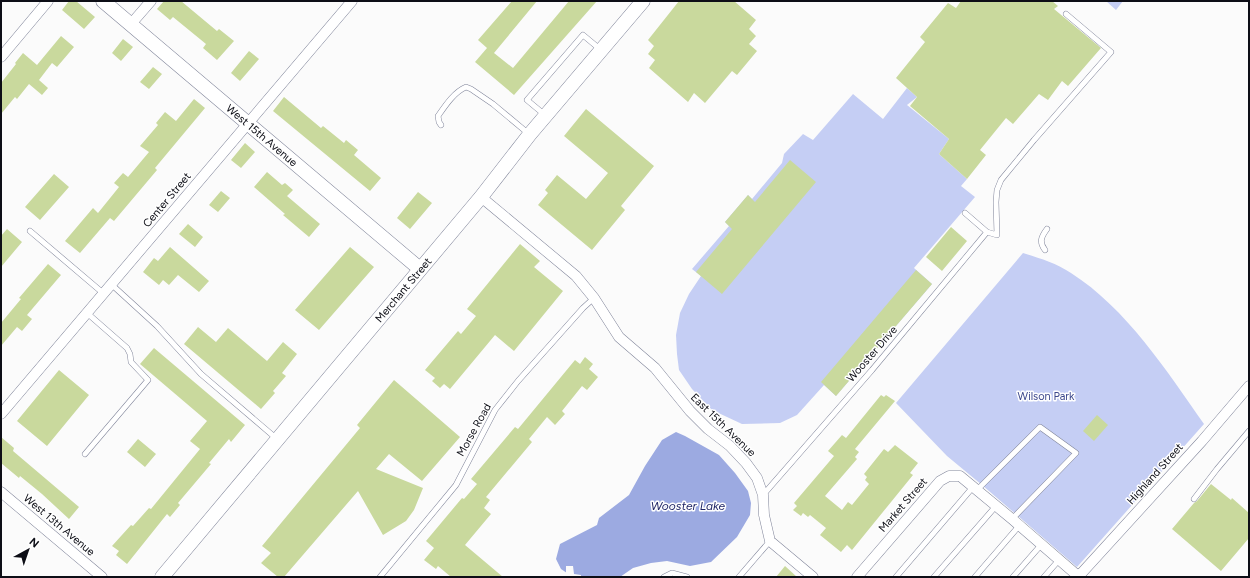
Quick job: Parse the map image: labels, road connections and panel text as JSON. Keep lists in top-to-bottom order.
{
  "streets": {
    "main road": ["West 15th Avenue", "Merchant Street"],
    "street": [
      "Center Street",
      "East 15th Avenue",
      "Highland Street",
      "Market Street",
      "West 13th Avenue"
    ],
    "lane": ["Wooster Drive", "Morse Road"]
  },
  "crossings": [
    ["West 15th Avenue", "Center Street"],
    ["West 15th Avenue", "Merchant Street"],
    ["Merchant Street", "East 15th Avenue"],
    ["Wooster Drive", "East 15th Avenue"],
    ["East 15th Avenue", "Morse Road"]
  ],
  "water": ["Wooster Lake"],
  "parks": ["Wilson Park"],
  "north": "top right"
}
